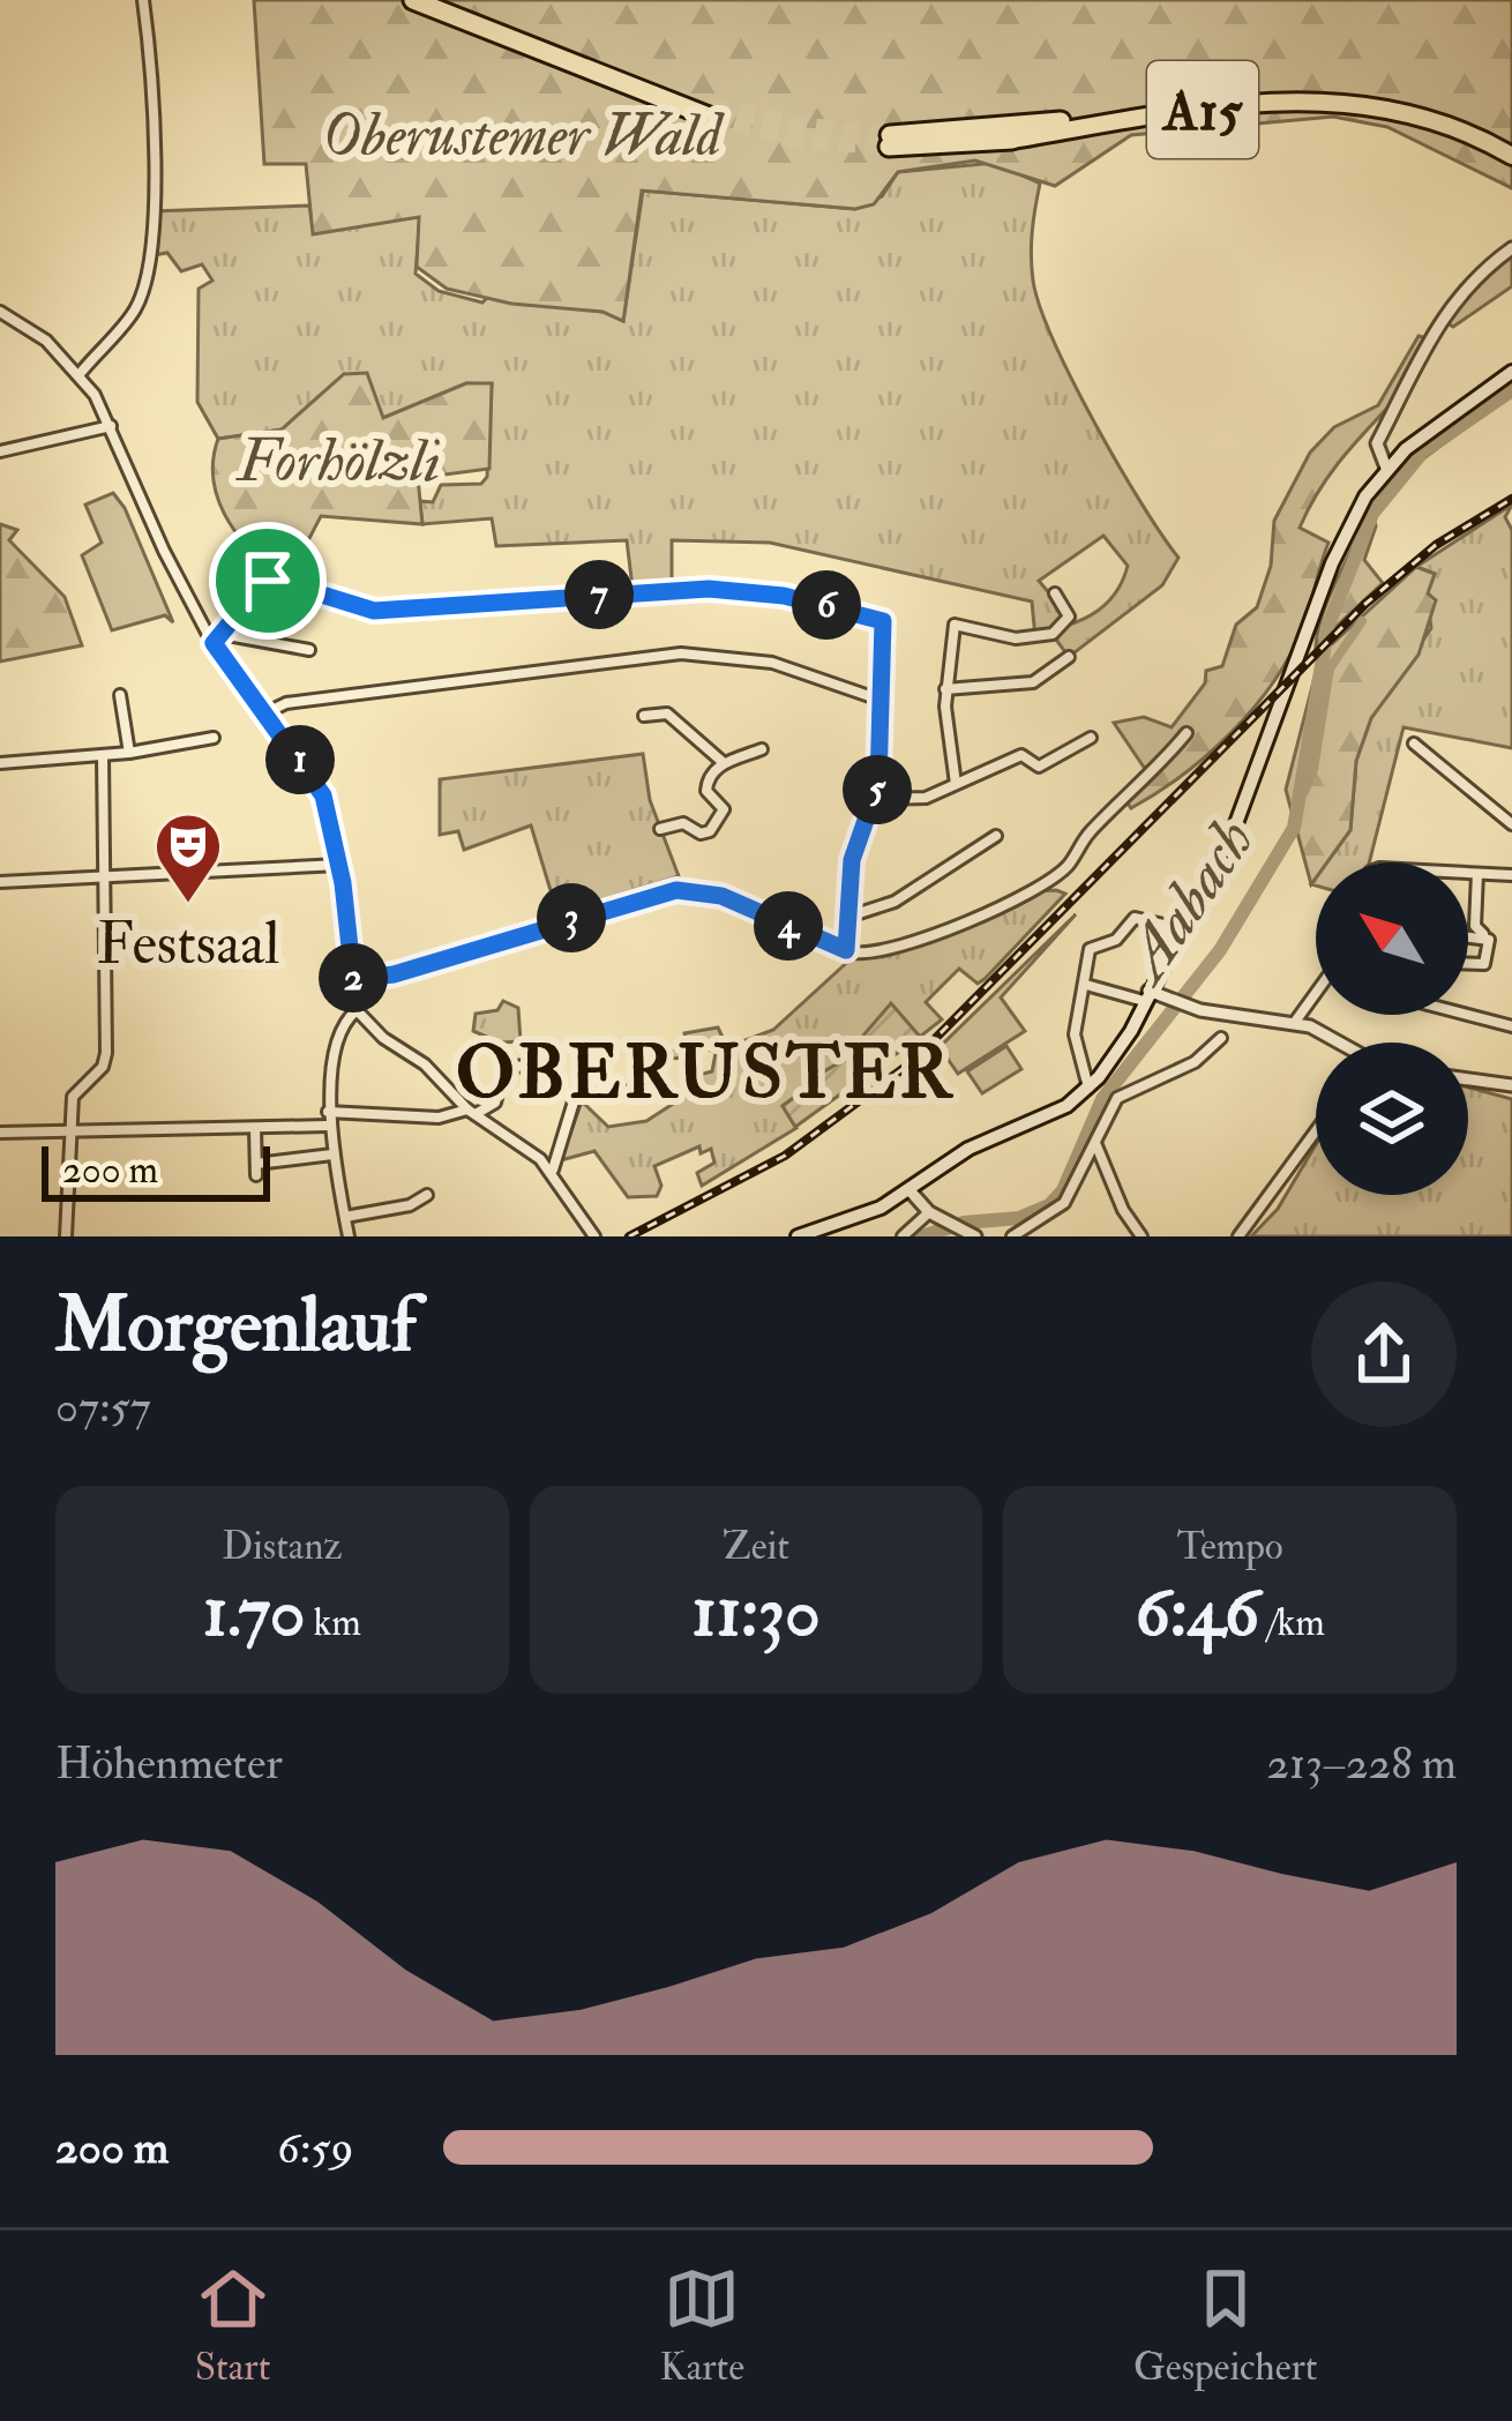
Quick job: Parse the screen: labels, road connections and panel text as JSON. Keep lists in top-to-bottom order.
{
  "streets": {
    "highway": ["A15"]
  },
  "districts": ["OBERUSTER"],
  "water": ["Aabach"],
  "parks": ["Oberustemer Wald", "Forhölzli"],
  "places": {
    "theatre": ["Festsaal"]
  },
  "scale_bar": "200 m",
  "north": "top left",
  "page": {
    "pins": [
      "7",
      "6",
      "1",
      "5",
      "3",
      "4",
      "2"
    ],
    "scale": "200 m",
    "heading": ["Morgenlauf", "07:57"],
    "stats": [
      ["Distanz", "1.70 km"],
      ["Zeit", "11:30"],
      ["Tempo", "6:46 /km"]
    ],
    "chart": ["Höhenmeter", "213–228 m"],
    "list": [
      {
        "name": "200 m",
        "note": "6:59"
      }
    ],
    "tabs": ["Start", "Karte", "Gespeichert"]
  }
}
